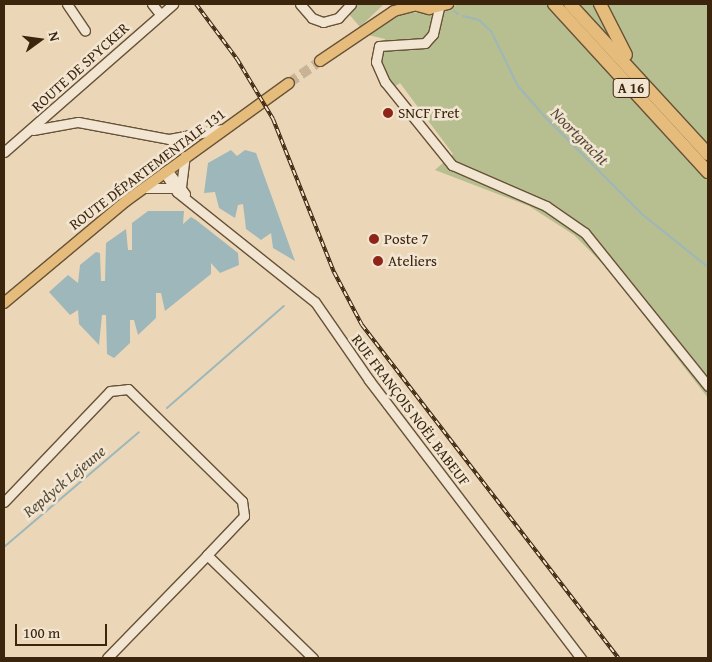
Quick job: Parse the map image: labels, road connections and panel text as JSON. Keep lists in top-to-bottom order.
{
  "streets": {
    "highway": ["A 16"],
    "main road": ["ROUTE DÉPARTEMENTALE 131"],
    "street": ["ROUTE DE SPYCKER", "RUE FRANÇOIS NOËL BABEUF"]
  },
  "crossings": [
    ["ROUTE DE SPYCKER", "ROUTE DÉPARTEMENTALE 131"],
    ["ROUTE DÉPARTEMENTALE 131", "RUE FRANÇOIS NOËL BABEUF"]
  ],
  "water": ["Noortgracht", "Repdyck Lejeune"],
  "places": ["SNCF Fret", "Poste 7", "Ateliers"],
  "scale_bar": "100 m",
  "north": "right"
}
